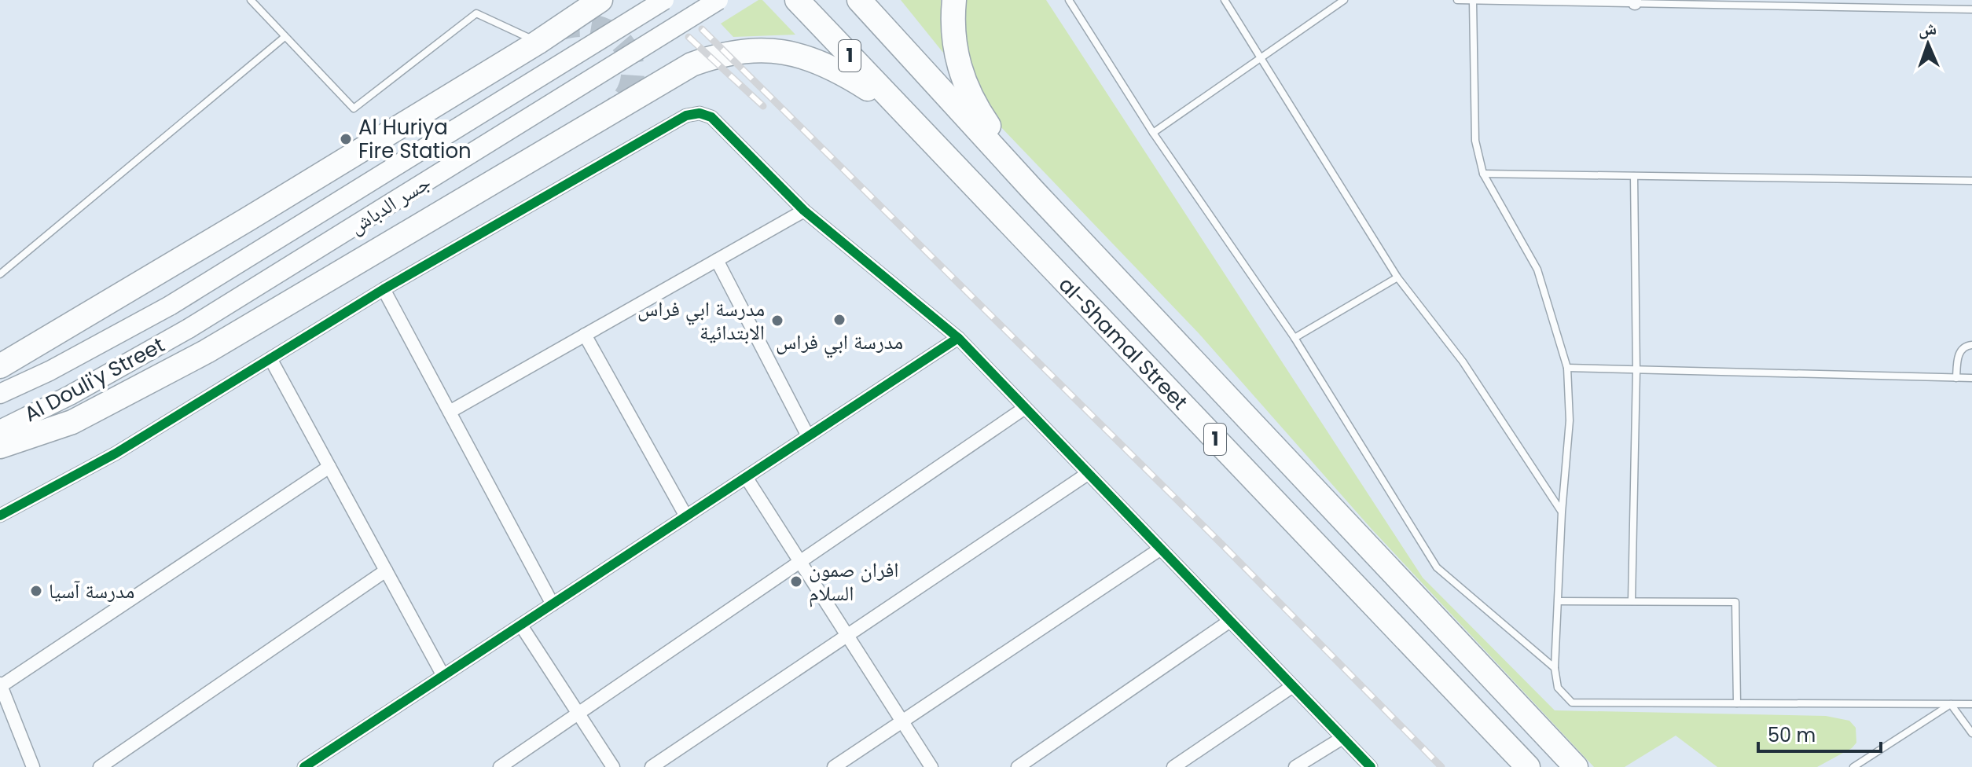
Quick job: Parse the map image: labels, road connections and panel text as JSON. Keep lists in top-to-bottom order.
{
  "streets": {
    "highway": ["1", "al-Shamal Street"],
    "main road": ["جسر الدباش", "Al Douli'y Street"]
  },
  "crossings": [
    ["جسر الدباش", "Al Douli'y Street"]
  ],
  "places": [
    "Al Huriya Fire Station",
    "مدرسة ابي فراس",
    "مدرسة ابي فراس الابتدائية",
    "افران صمون السلام",
    "مدرسة آسيا"
  ],
  "scale_bar": "50 m",
  "north": "top"
}
